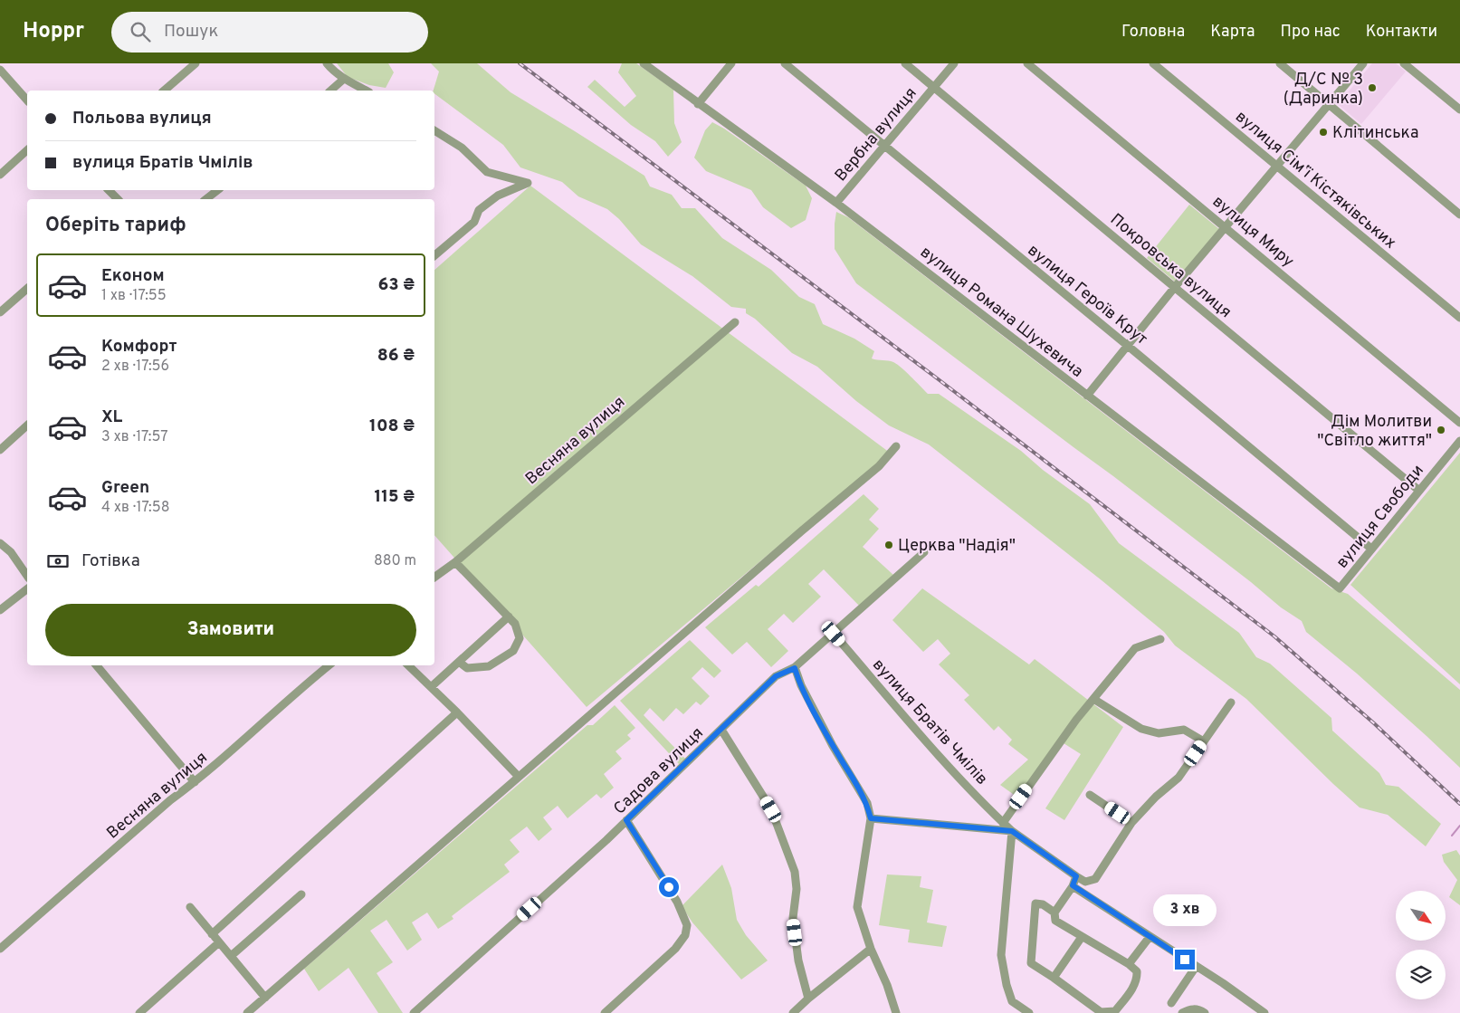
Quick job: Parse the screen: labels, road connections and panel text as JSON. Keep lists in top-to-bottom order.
{
  "streets": {
    "street": [
      "Вербна вулиця",
      "вулиця Сімʼї Кістяківських",
      "вулиця Миру",
      "Покровська вулиця",
      "вулиця Героїв Крут",
      "вулиця Романа Шухевича",
      "Весняна вулиця",
      "вулиця Свободи",
      "вулиця Братів Чмілів",
      "Садова вулиця"
    ]
  },
  "crossings": [
    ["Вербна вулиця", "Покровська вулиця"],
    ["Вербна вулиця", "вулиця Героїв Крут"],
    ["Вербна вулиця", "вулиця Романа Шухевича"],
    ["Покровська вулиця", "вулиця Свободи"],
    ["вулиця Героїв Крут", "вулиця Свободи"],
    ["вулиця Романа Шухевича", "вулиця Свободи"],
    ["вулиця Братів Чмілів", "Садова вулиця"]
  ],
  "places": [
    "Д/С № 3 (Даринка)",
    "Клітинська",
    "Дім Молитви \"Світло життя\"",
    "Церква \"Надія\""
  ],
  "north": "bottom right",
  "page": {
    "header": "Hoppr",
    "search": "Пошук",
    "nav": [
      "Головна",
      "Карта",
      "Про нас",
      "Контакти"
    ],
    "banner": ["Польова вулиця", "вулиця Братів Чмілів"],
    "heading": "Оберіть тариф",
    "list": [
      {
        "name": "Економ",
        "note": "1 хв · 17:55",
        "value": "63 ₴"
      },
      {
        "name": "Комфорт",
        "note": "2 хв · 17:56",
        "value": "86 ₴"
      },
      {
        "name": "XL",
        "note": "3 хв · 17:57",
        "value": "108 ₴"
      },
      {
        "name": "Green",
        "note": "4 хв · 17:58",
        "value": "115 ₴"
      }
    ],
    "pay": ["Готівка", "880 m"],
    "buttons": "Замовити",
    "bubble": "3 хв"
  }
}
